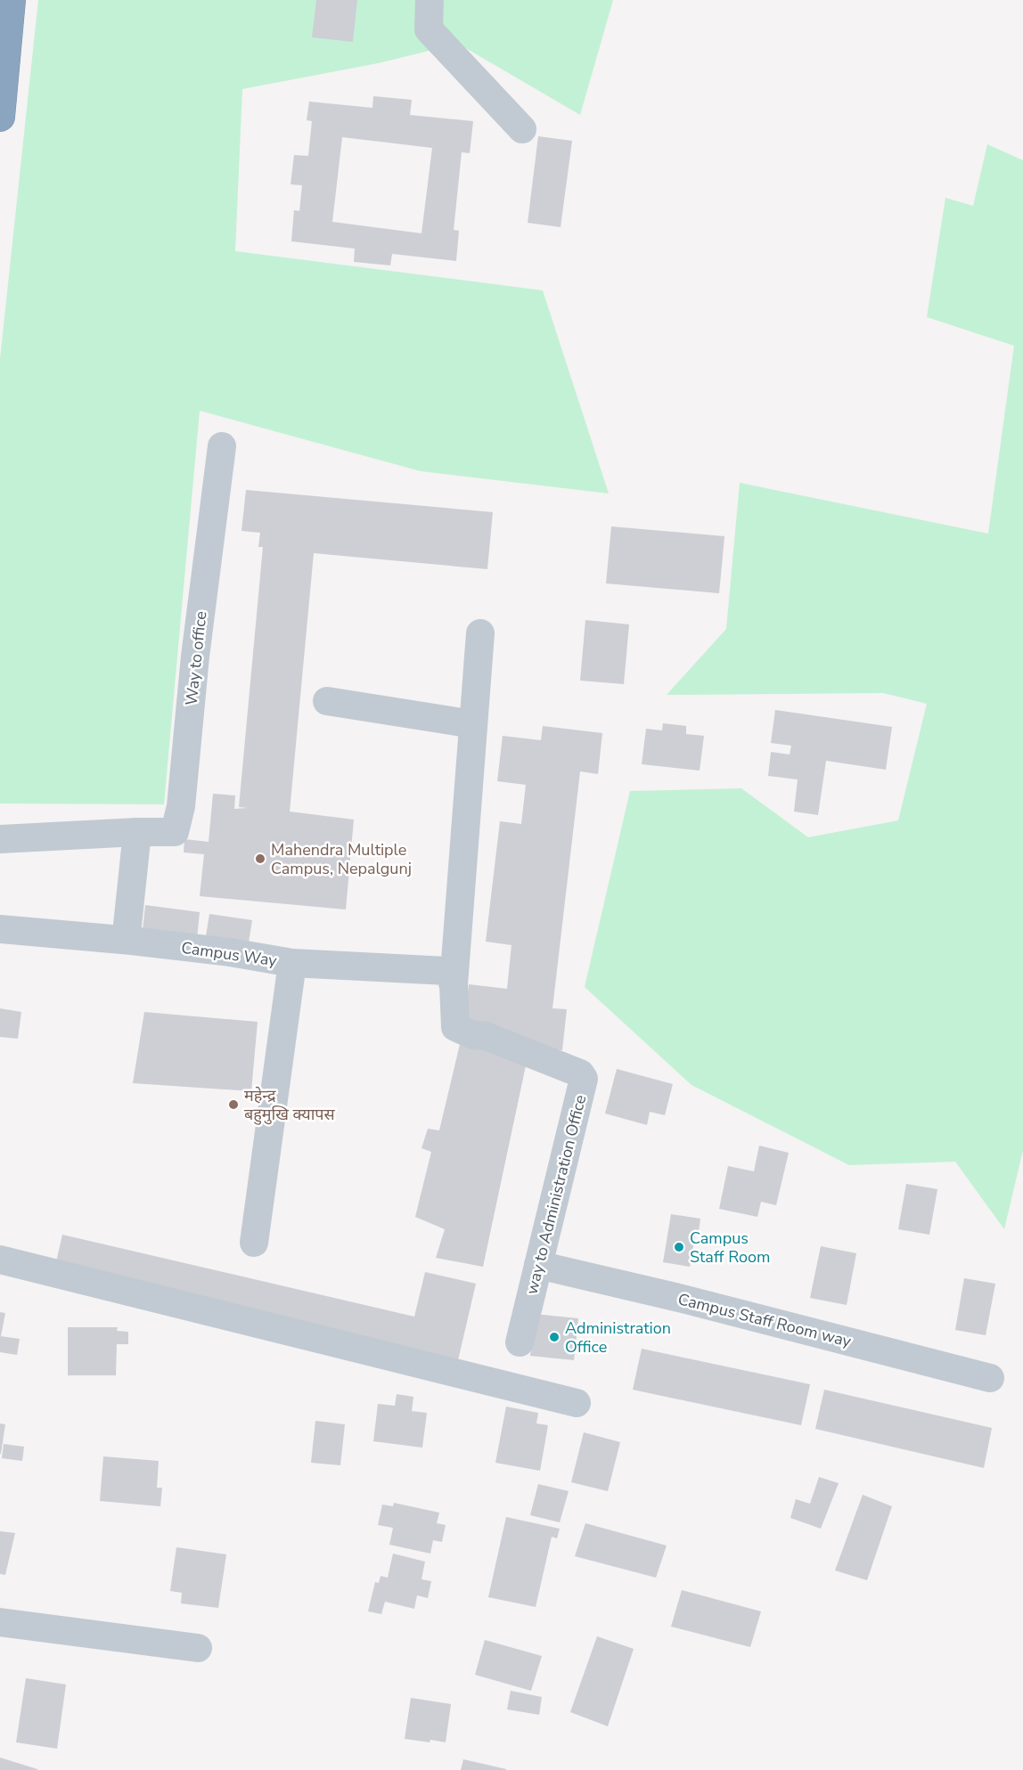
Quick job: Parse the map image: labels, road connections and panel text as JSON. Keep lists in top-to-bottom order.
{
  "streets": {
    "street": [
      "Way to office",
      "Campus Way",
      "way to Administration Office",
      "Campus Staff Room way"
    ]
  },
  "crossings": [
    ["way to Administration Office", "Campus Staff Room way"]
  ],
  "places": [
    "Mahendra Multiple Campus, Nepalgunj",
    "महेन्द्र बहुमुखि क्यापस",
    "Campus Staff Room",
    "Administration Office"
  ]
}
